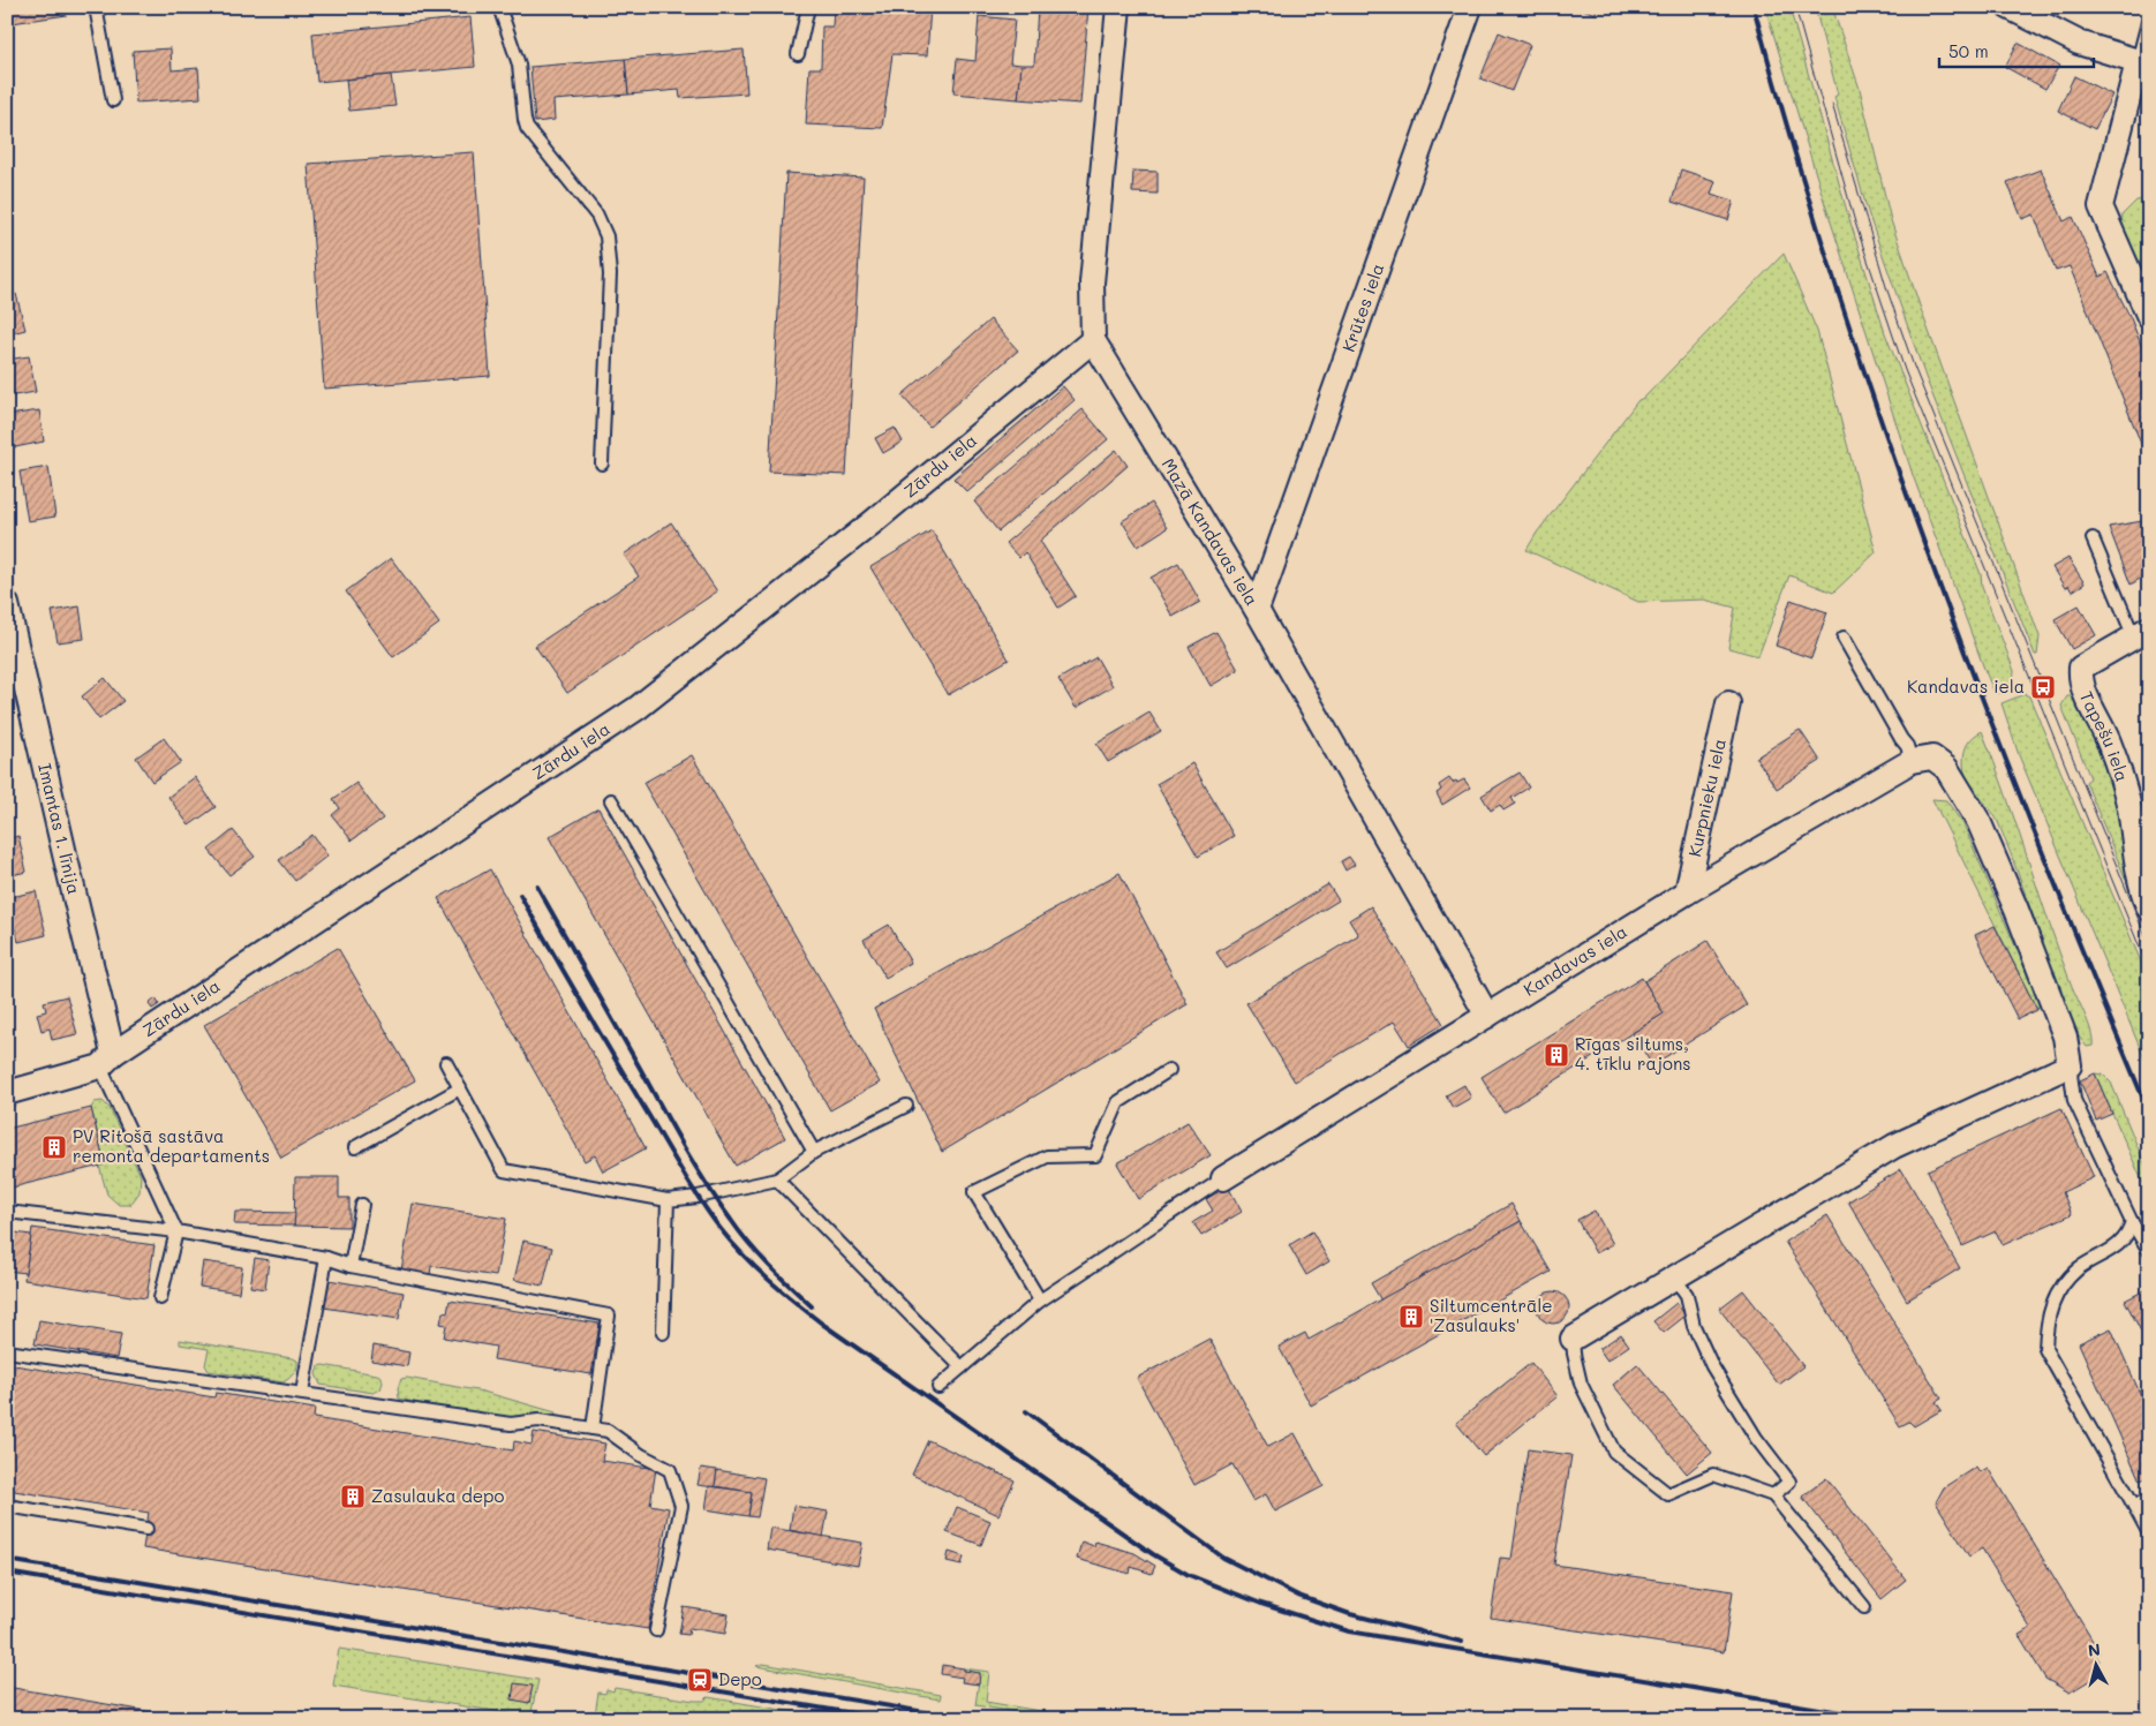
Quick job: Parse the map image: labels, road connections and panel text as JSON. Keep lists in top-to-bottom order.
{
  "streets": {
    "street": [
      "Krūtes iela",
      "Zārdu iela",
      "Mazā Kandavas iela",
      "Tapešu iela",
      "Kurpnieku iela",
      "Imantas 1. līnija",
      "Kandavas iela"
    ]
  },
  "crossings": [
    ["Krūtes iela", "Mazā Kandavas iela"],
    ["Zārdu iela", "Mazā Kandavas iela"],
    ["Zārdu iela", "Imantas 1. līnija"],
    ["Mazā Kandavas iela", "Kandavas iela"],
    ["Kurpnieku iela", "Kandavas iela"]
  ],
  "places": {
    "bus stop": ["Kandavas iela"],
    "building": [
      "Rīgas siltums, 4. tīklu rajons",
      "PV Ritošā sastāva remonta departaments",
      "Siltumcentrāle 'Zasulauks'",
      "Zasulauka depo"
    ],
    "station": ["Depo"]
  },
  "scale_bar": "50 m",
  "north": "top"
}
